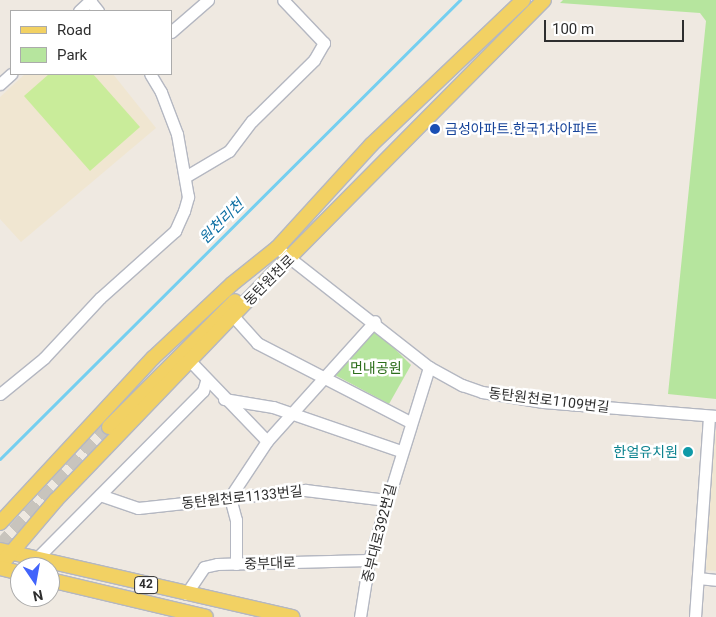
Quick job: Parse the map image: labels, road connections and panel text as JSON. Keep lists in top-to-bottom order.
{
  "streets": {
    "main road": ["동탄원천로", "42"],
    "street": [
      "동탄원천로1109번길",
      "동탄원천로1133번길",
      "중부대로392번길",
      "중부대로"
    ]
  },
  "crossings": [
    ["동탄원천로", "동탄원천로1109번길"],
    ["동탄원천로", "42"],
    ["동탄원천로1109번길", "중부대로392번길"],
    ["동탄원천로1133번길", "중부대로392번길"],
    ["중부대로392번길", "중부대로"],
    ["중부대로", "42"]
  ],
  "water": ["원천리천"],
  "parks": ["먼내공원"],
  "places": ["금성아파트.한국1차아파트", "한얼유치원"],
  "legend": ["Road", "Park"],
  "scale_bar": "100 m",
  "north": "bottom"
}
